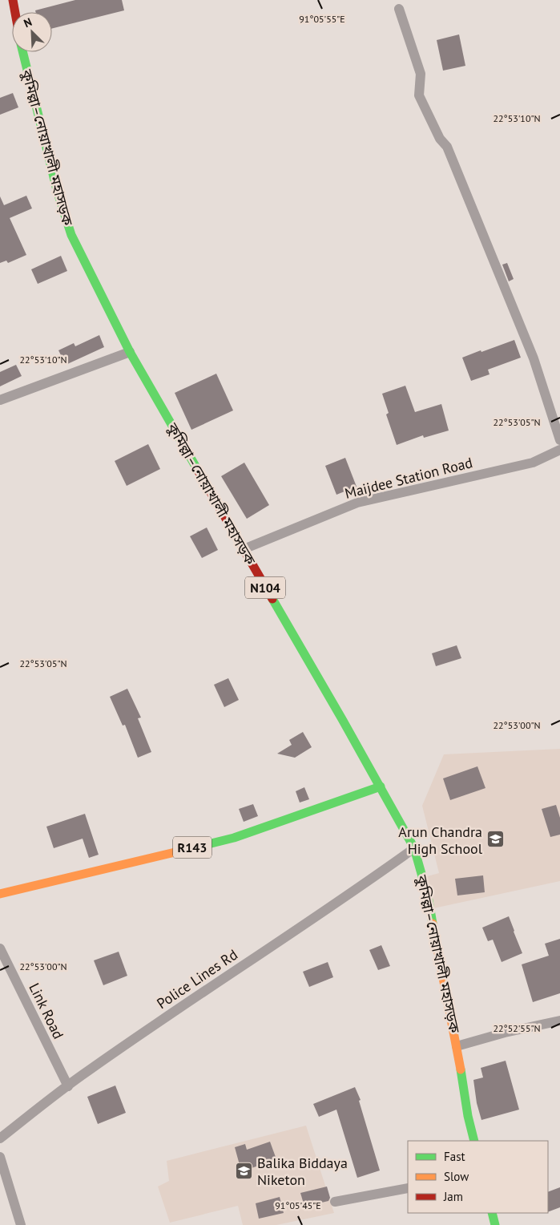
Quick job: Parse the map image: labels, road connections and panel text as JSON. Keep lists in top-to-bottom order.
{
  "streets": {
    "main road": ["কুমিল্লা–নোয়াখালী মহাসড়ক", "N104", "R143"],
    "street": ["Maijdee Station Road", "Police Lines Rd", "Link Road"]
  },
  "crossings": [
    ["কুমিল্লা–নোয়াখালী মহাসড়ক", "Maijdee Station Road"],
    ["কুমিল্লা–নোয়াখালী মহাসড়ক", "R143"],
    ["কুমিল্লা–নোয়াখালী মহাসড়ক", "Police Lines Rd"],
    ["Police Lines Rd", "Link Road"]
  ],
  "places": {
    "school or university": ["Arun Chandra High School", "Balika Biddaya Niketon"]
  },
  "legend": ["Fast", "Slow", "Jam"],
  "north": "top left",
  "coordinates": [
    "91°05'55\"E",
    "22°53'10\"N",
    "22°53'05\"N",
    "22°53'00\"N",
    "22°52'55\"N",
    "91°05'45\"E"
  ]
}
